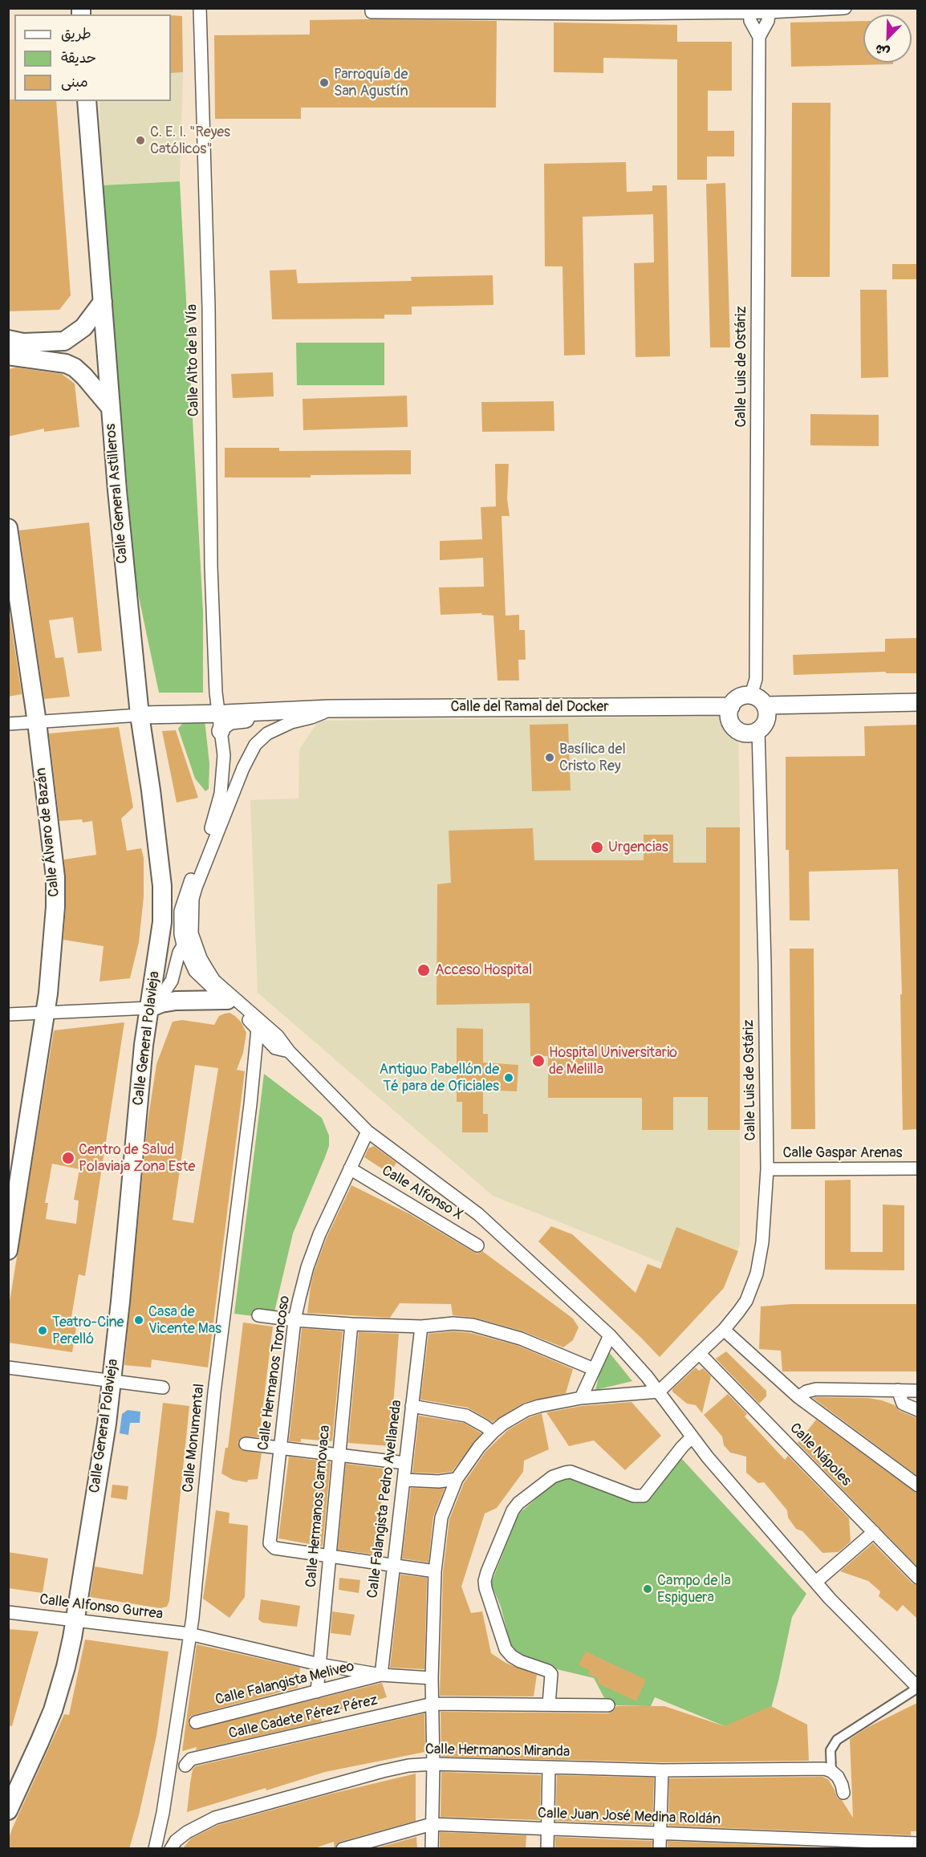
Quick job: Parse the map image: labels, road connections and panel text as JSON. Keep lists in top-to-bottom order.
{
  "streets": {
    "main road": [
      "Calle General Astilleros",
      "Calle del Ramal del Docker",
      "Calle Álvaro de Bazán",
      "Calle General Polavieja"
    ],
    "street": [
      "Calle Alto de la Vía",
      "Calle Luis de Ostáriz",
      "Calle Gaspar Arenas",
      "Calle Alfonso X",
      "Calle Hermanos Troncoso",
      "Calle Monumental",
      "Calle Nápoles",
      "Calle Falangista Pedro Avellaneda",
      "Calle Hermanos Carnovaca",
      "Calle Alfonso Gurrea",
      "Calle Falangista Meliveo",
      "Calle Cadete Pérez Pérez",
      "Calle Hermanos Miranda",
      "Calle Juan José Medina Roldán"
    ]
  },
  "crossings": [
    ["Calle Alto de la Vía", "Calle del Ramal del Docker"],
    ["Calle Luis de Ostáriz", "Calle del Ramal del Docker"],
    ["Calle Luis de Ostáriz", "Calle Gaspar Arenas"],
    ["Calle Luis de Ostáriz", "Calle Nápoles"],
    ["Calle General Astilleros", "Calle del Ramal del Docker"],
    ["Calle General Astilleros", "Calle General Polavieja"],
    ["Calle General Polavieja", "Calle Alfonso Gurrea"],
    ["Calle Alfonso X", "Calle Hermanos Troncoso"],
    ["Calle Hermanos Troncoso", "Calle Hermanos Carnovaca"],
    ["Calle Monumental", "Calle Alfonso Gurrea"],
    ["Calle Falangista Pedro Avellaneda", "Calle Alfonso Gurrea"],
    ["Calle Falangista Pedro Avellaneda", "Calle Falangista Meliveo"],
    ["Calle Hermanos Carnovaca", "Calle Alfonso Gurrea"],
    ["Calle Hermanos Carnovaca", "Calle Falangista Meliveo"],
    ["Calle Alfonso Gurrea", "Calle Falangista Meliveo"]
  ],
  "places": [
    "Parroquía de San Agustín",
    "C. E. I. \"Reyes Católicos\"",
    "Basílica del Cristo Rey",
    "Urgencias",
    "Acceso Hospital",
    "Hospital Universitario de Melilla",
    "Antiguo Pabellón de Té para de Oficiales",
    "Centro de Salud Polaviaja Zona Este",
    "Casa de Vicente Mas",
    "Teatro-Cine Perelló",
    "Campo de la Espiguera"
  ],
  "legend": ["طريق", "حديقة", "مبنى"],
  "north": "bottom left"
}
